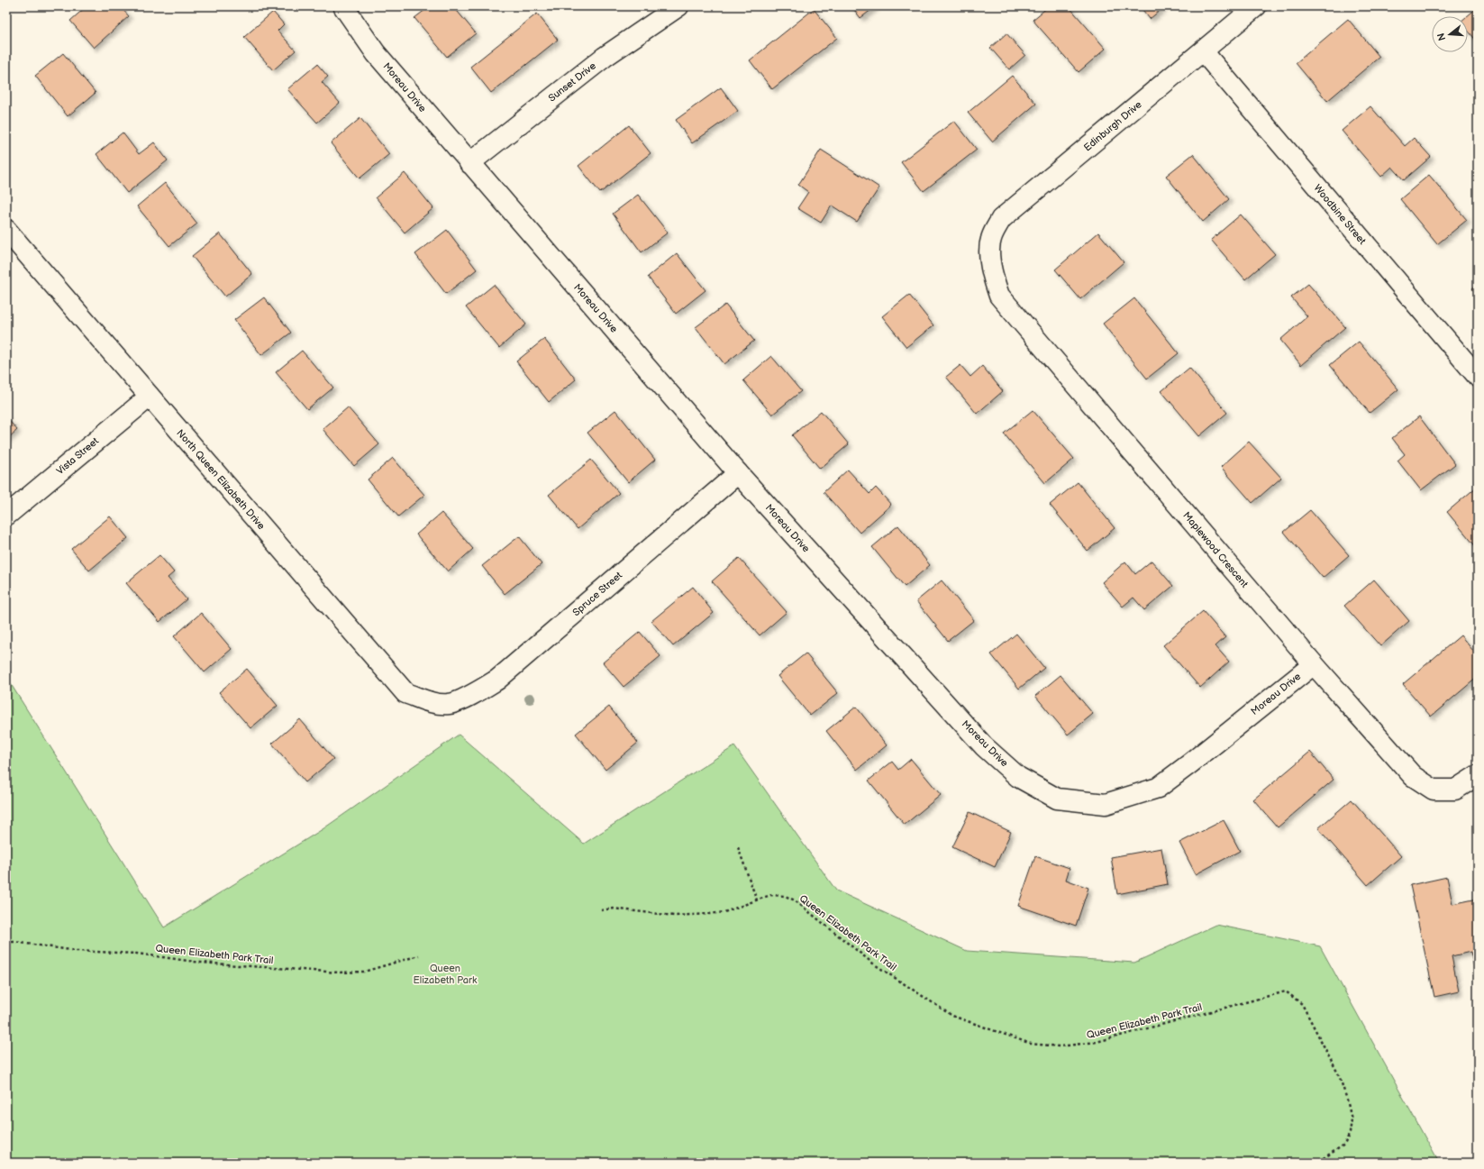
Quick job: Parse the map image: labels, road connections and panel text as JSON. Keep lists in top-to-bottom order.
{
  "streets": {
    "street": [
      "Sunset Drive",
      "Moreau Drive",
      "Edinburgh Drive",
      "Woodbine Street",
      "Vista Street",
      "North Queen Elizabeth Drive",
      "Maplewood Crescent",
      "Spruce Street"
    ],
    "path": ["Queen Elizabeth Park Trail"]
  },
  "crossings": [
    ["Sunset Drive", "Moreau Drive"],
    ["Moreau Drive", "Maplewood Crescent"],
    ["Moreau Drive", "Spruce Street"],
    ["Edinburgh Drive", "Woodbine Street"],
    ["Edinburgh Drive", "Maplewood Crescent"],
    ["Vista Street", "North Queen Elizabeth Drive"],
    ["North Queen Elizabeth Drive", "Spruce Street"]
  ],
  "parks": ["Queen Elizabeth Park"],
  "north": "left"
}
